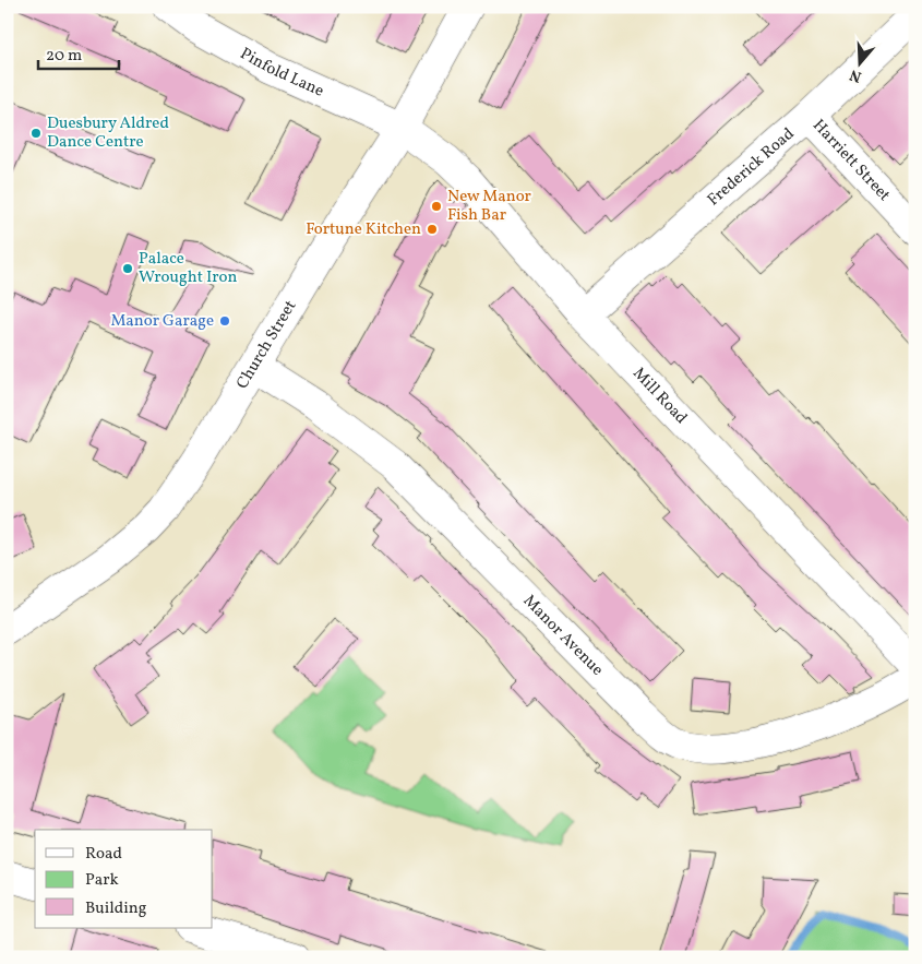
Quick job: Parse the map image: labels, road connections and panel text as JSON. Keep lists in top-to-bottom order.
{
  "streets": {
    "street": [
      "Pinfold Lane",
      "Harriett Street",
      "Frederick Road",
      "Church Street",
      "Mill Road",
      "Manor Avenue"
    ]
  },
  "crossings": [
    ["Pinfold Lane", "Church Street"],
    ["Pinfold Lane", "Mill Road"],
    ["Harriett Street", "Frederick Road"],
    ["Frederick Road", "Mill Road"],
    ["Church Street", "Mill Road"],
    ["Church Street", "Manor Avenue"]
  ],
  "places": [
    "Duesbury Aldred Dance Centre",
    "New Manor Fish Bar",
    "Fortune Kitchen",
    "Palace Wrought Iron",
    "Manor Garage"
  ],
  "legend": ["Road", "Park", "Building"],
  "scale_bar": "20 m",
  "north": "bottom"
}
